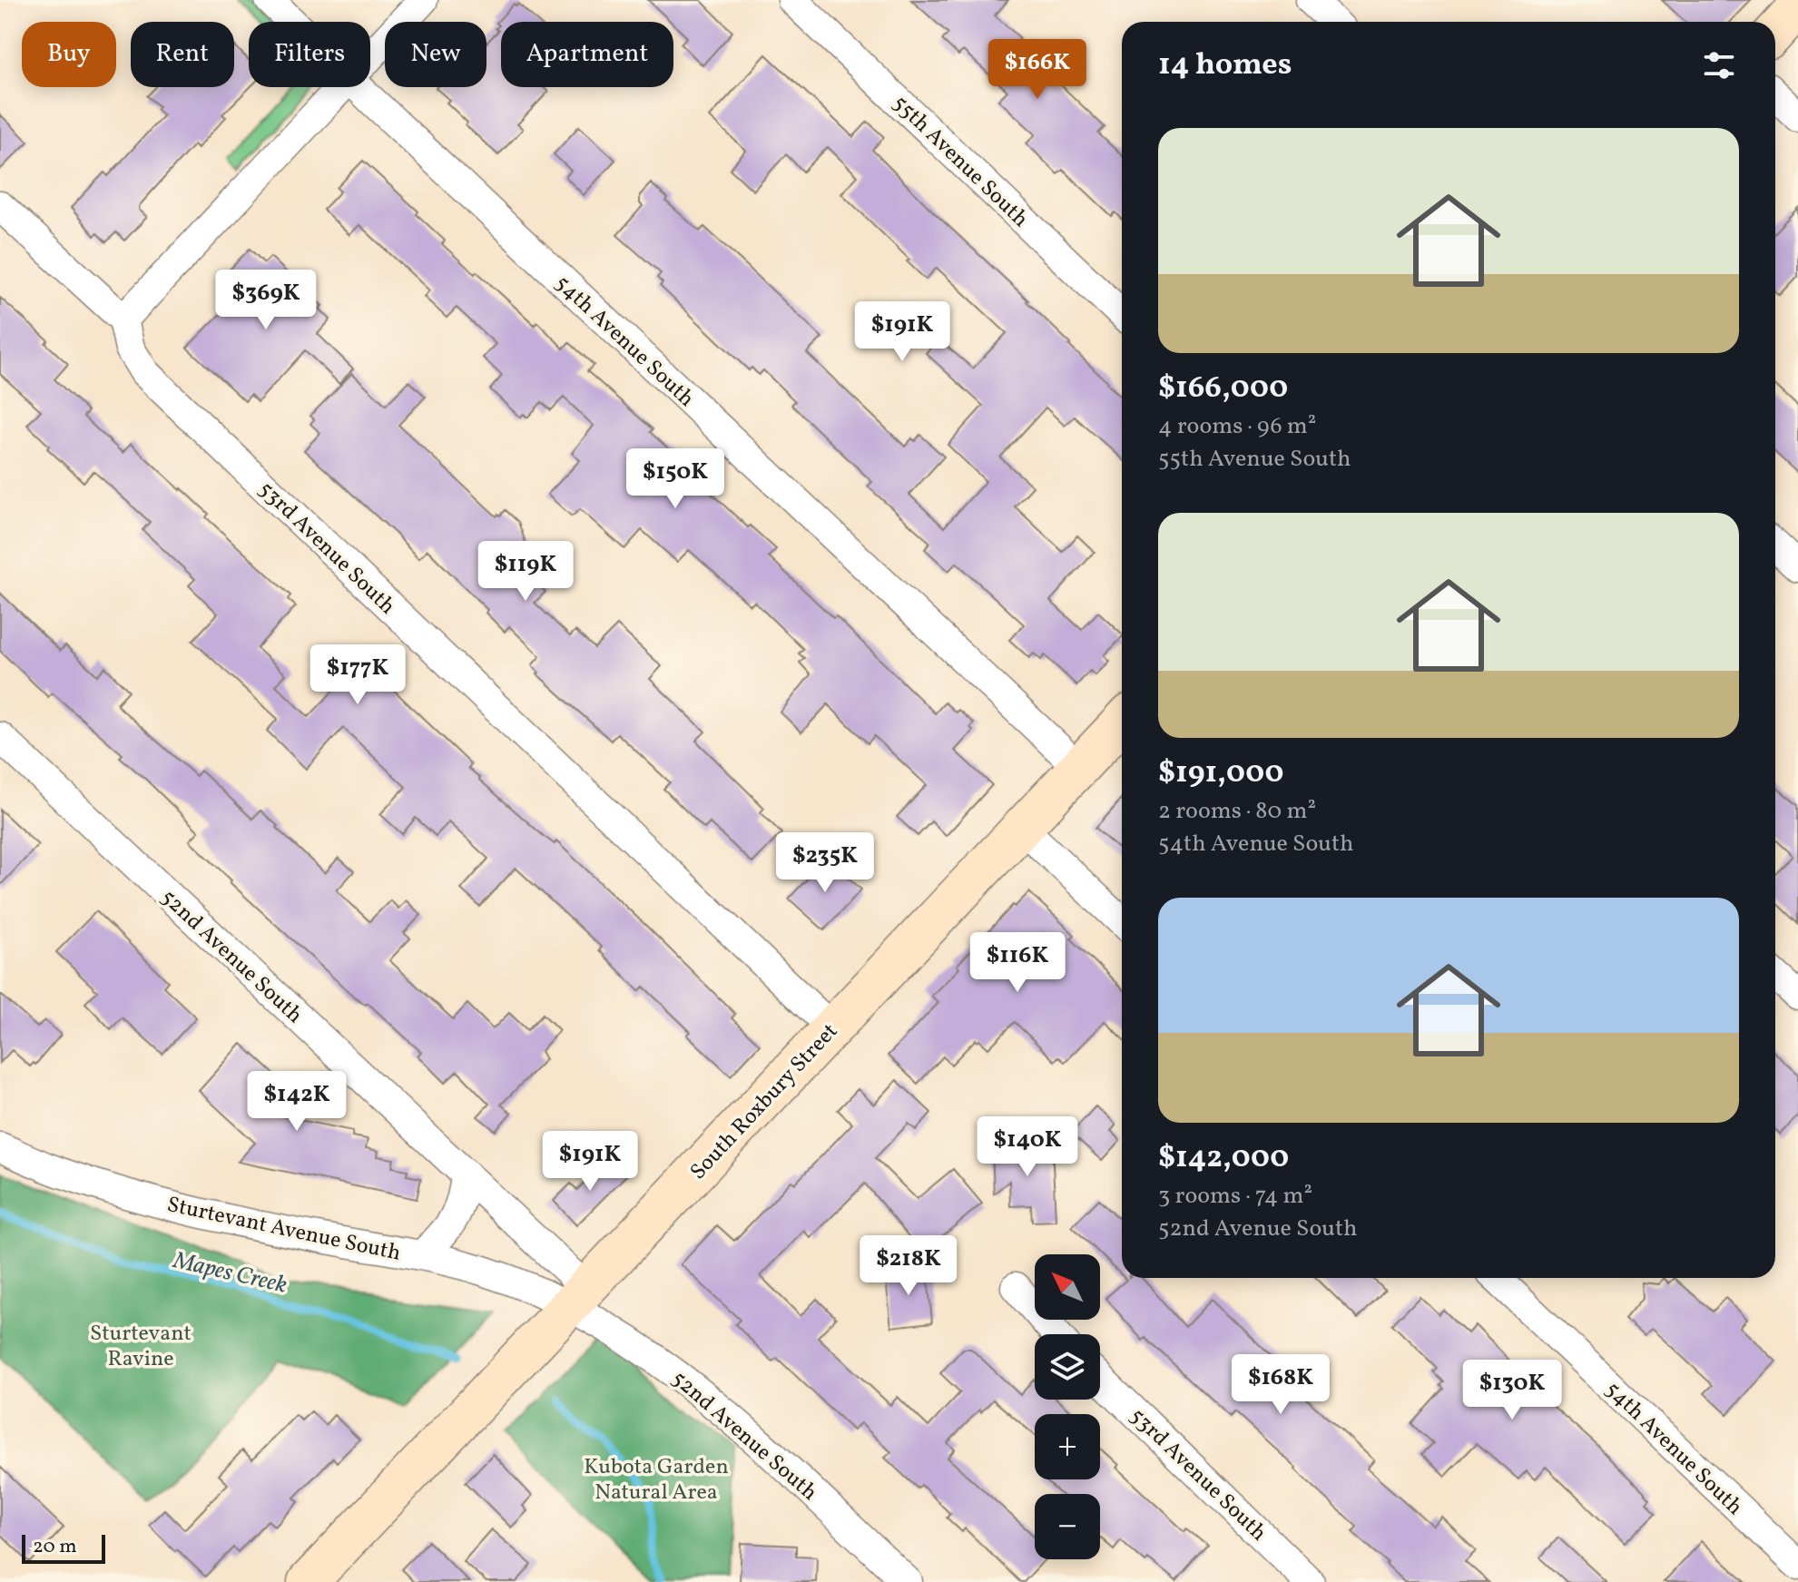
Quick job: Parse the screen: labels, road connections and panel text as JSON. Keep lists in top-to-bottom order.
{
  "streets": {
    "street": [
      "55th Avenue South",
      "54th Avenue South",
      "53rd Avenue South",
      "52nd Avenue South",
      "South Roxbury Street",
      "Sturtevant Avenue South"
    ]
  },
  "crossings": [
    ["54th Avenue South", "South Roxbury Street"],
    ["53rd Avenue South", "South Roxbury Street"],
    ["52nd Avenue South", "South Roxbury Street"],
    ["52nd Avenue South", "Sturtevant Avenue South"],
    ["South Roxbury Street", "Sturtevant Avenue South"]
  ],
  "water": ["Mapes Creek"],
  "parks": ["Sturtevant Ravine", "Kubota Garden Natural Area"],
  "scale_bar": "20 m",
  "north": "top left",
  "page": {
    "chip": [
      "Buy",
      "Rent",
      "Filters",
      "New",
      "Apartment"
    ],
    "heading": "14 homes",
    "price": [
      "$166K",
      "$369K",
      "$191K",
      "$150K",
      "$119K",
      "$177K",
      "$235K",
      "$116K",
      "$142K",
      "$140K",
      "$191K",
      "$218K",
      "$168K",
      "$130K"
    ],
    "list": [
      {
        "name": "$166,000",
        "note": "4 rooms · 96 m² · 55th Avenue South"
      },
      {
        "name": "$191,000",
        "note": "2 rooms · 80 m² · 54th Avenue South"
      },
      {
        "name": "$142,000",
        "note": "3 rooms · 74 m² · 52nd Avenue South"
      }
    ],
    "map_buttons": ["+", "−"],
    "scale": "20 m"
  }
}
